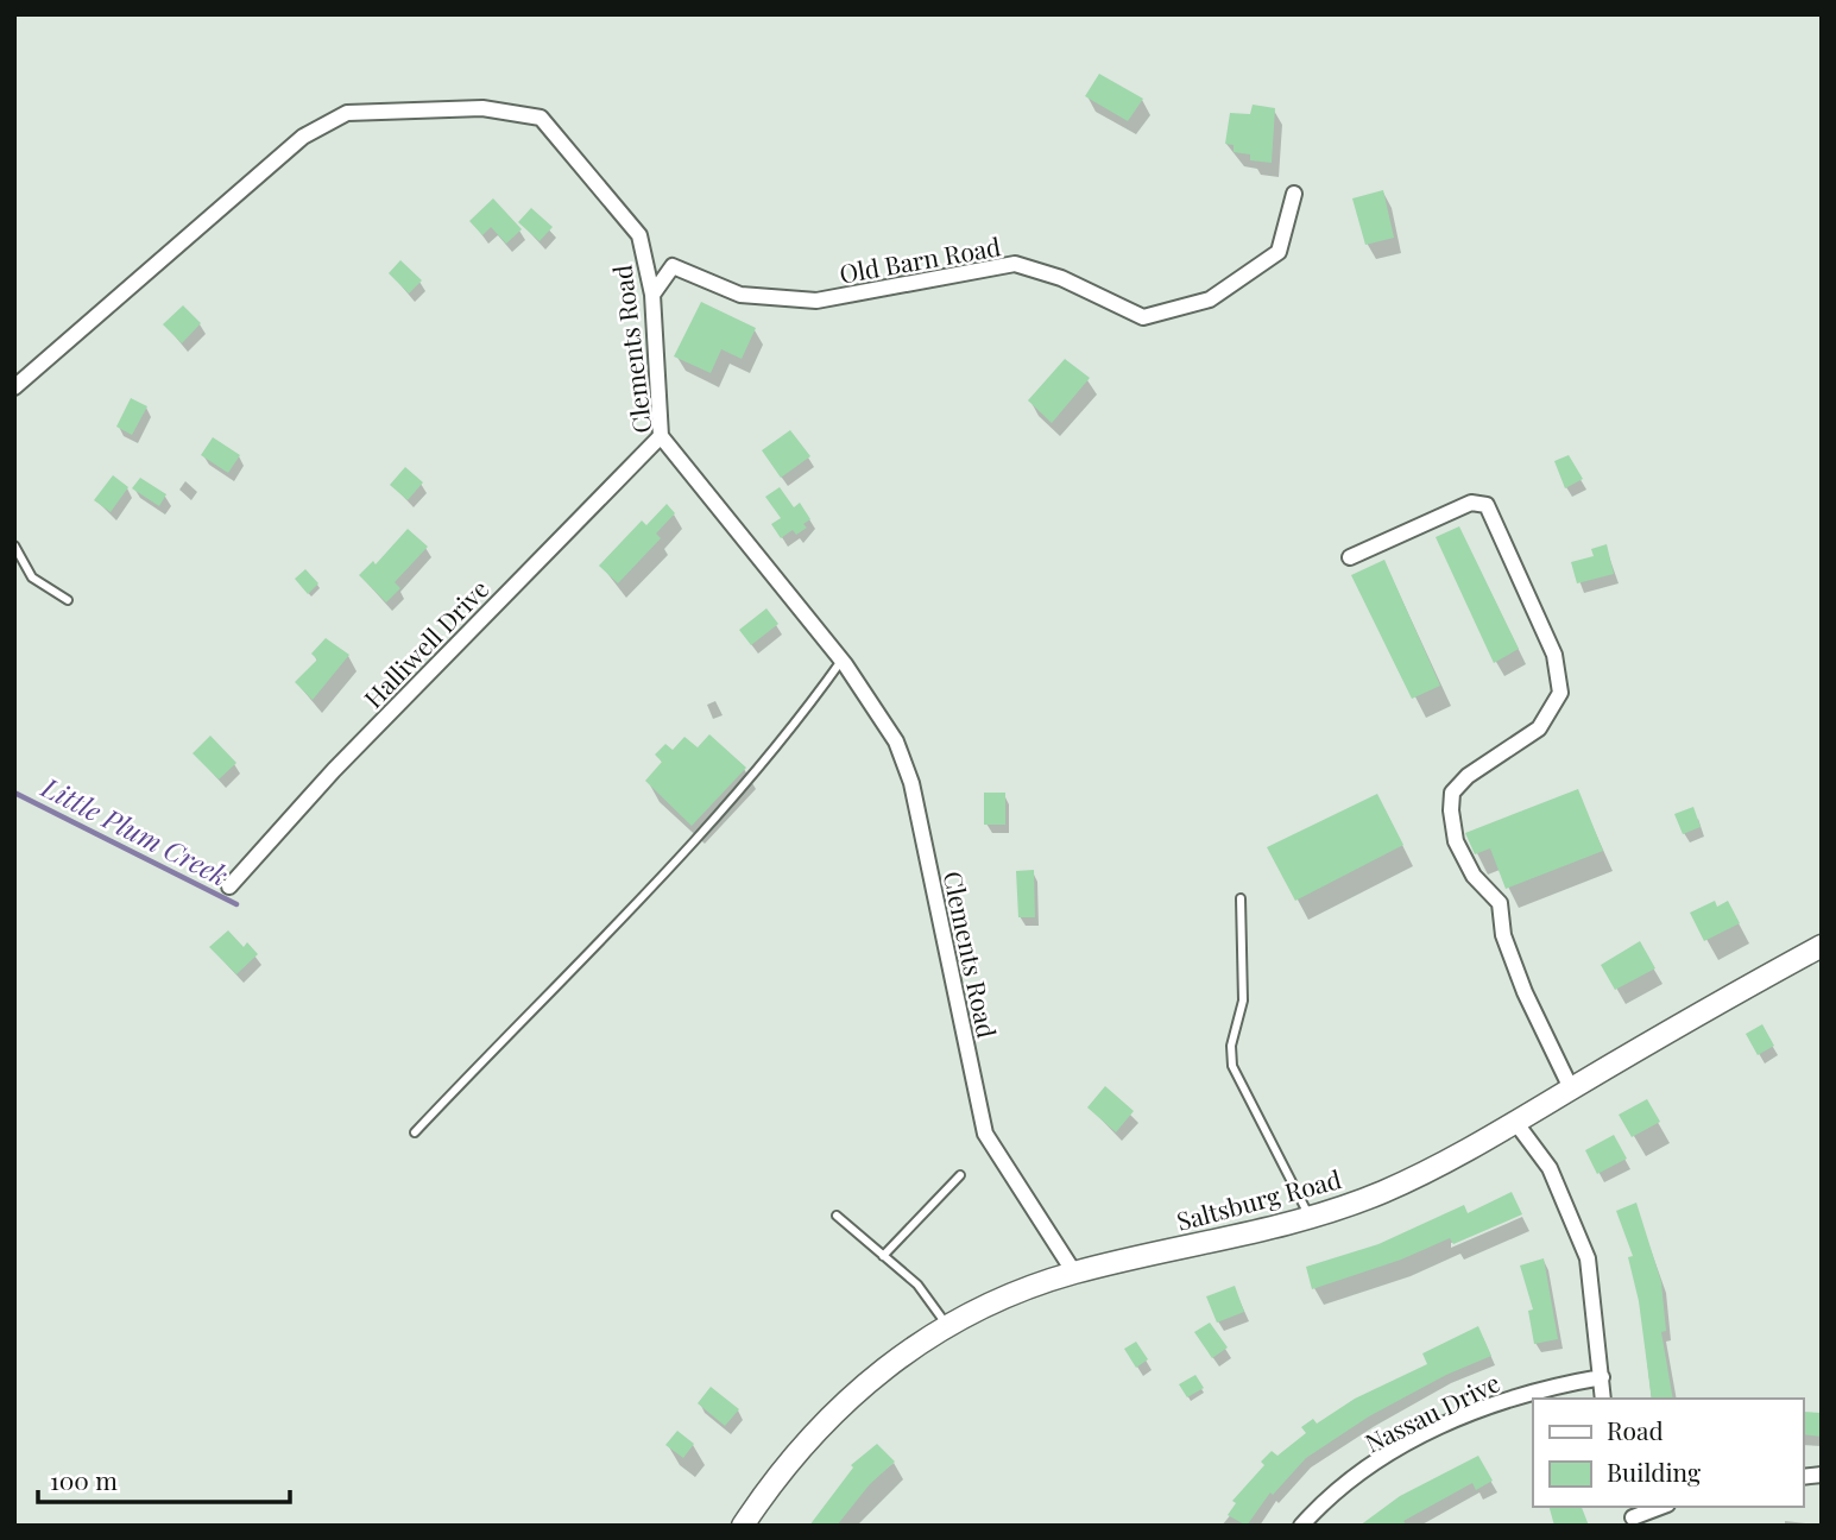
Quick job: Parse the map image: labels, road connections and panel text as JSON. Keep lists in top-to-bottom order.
{
  "streets": {
    "main road": ["Saltsburg Road"],
    "street": [
      "Old Barn Road",
      "Clements Road",
      "Halliwell Drive",
      "Nassau Drive"
    ]
  },
  "crossings": [
    ["Old Barn Road", "Clements Road"],
    ["Clements Road", "Halliwell Drive"],
    ["Clements Road", "Saltsburg Road"]
  ],
  "water": ["Little Plum Creek"],
  "legend": ["Road", "Building"],
  "scale_bar": "100 m"
}
